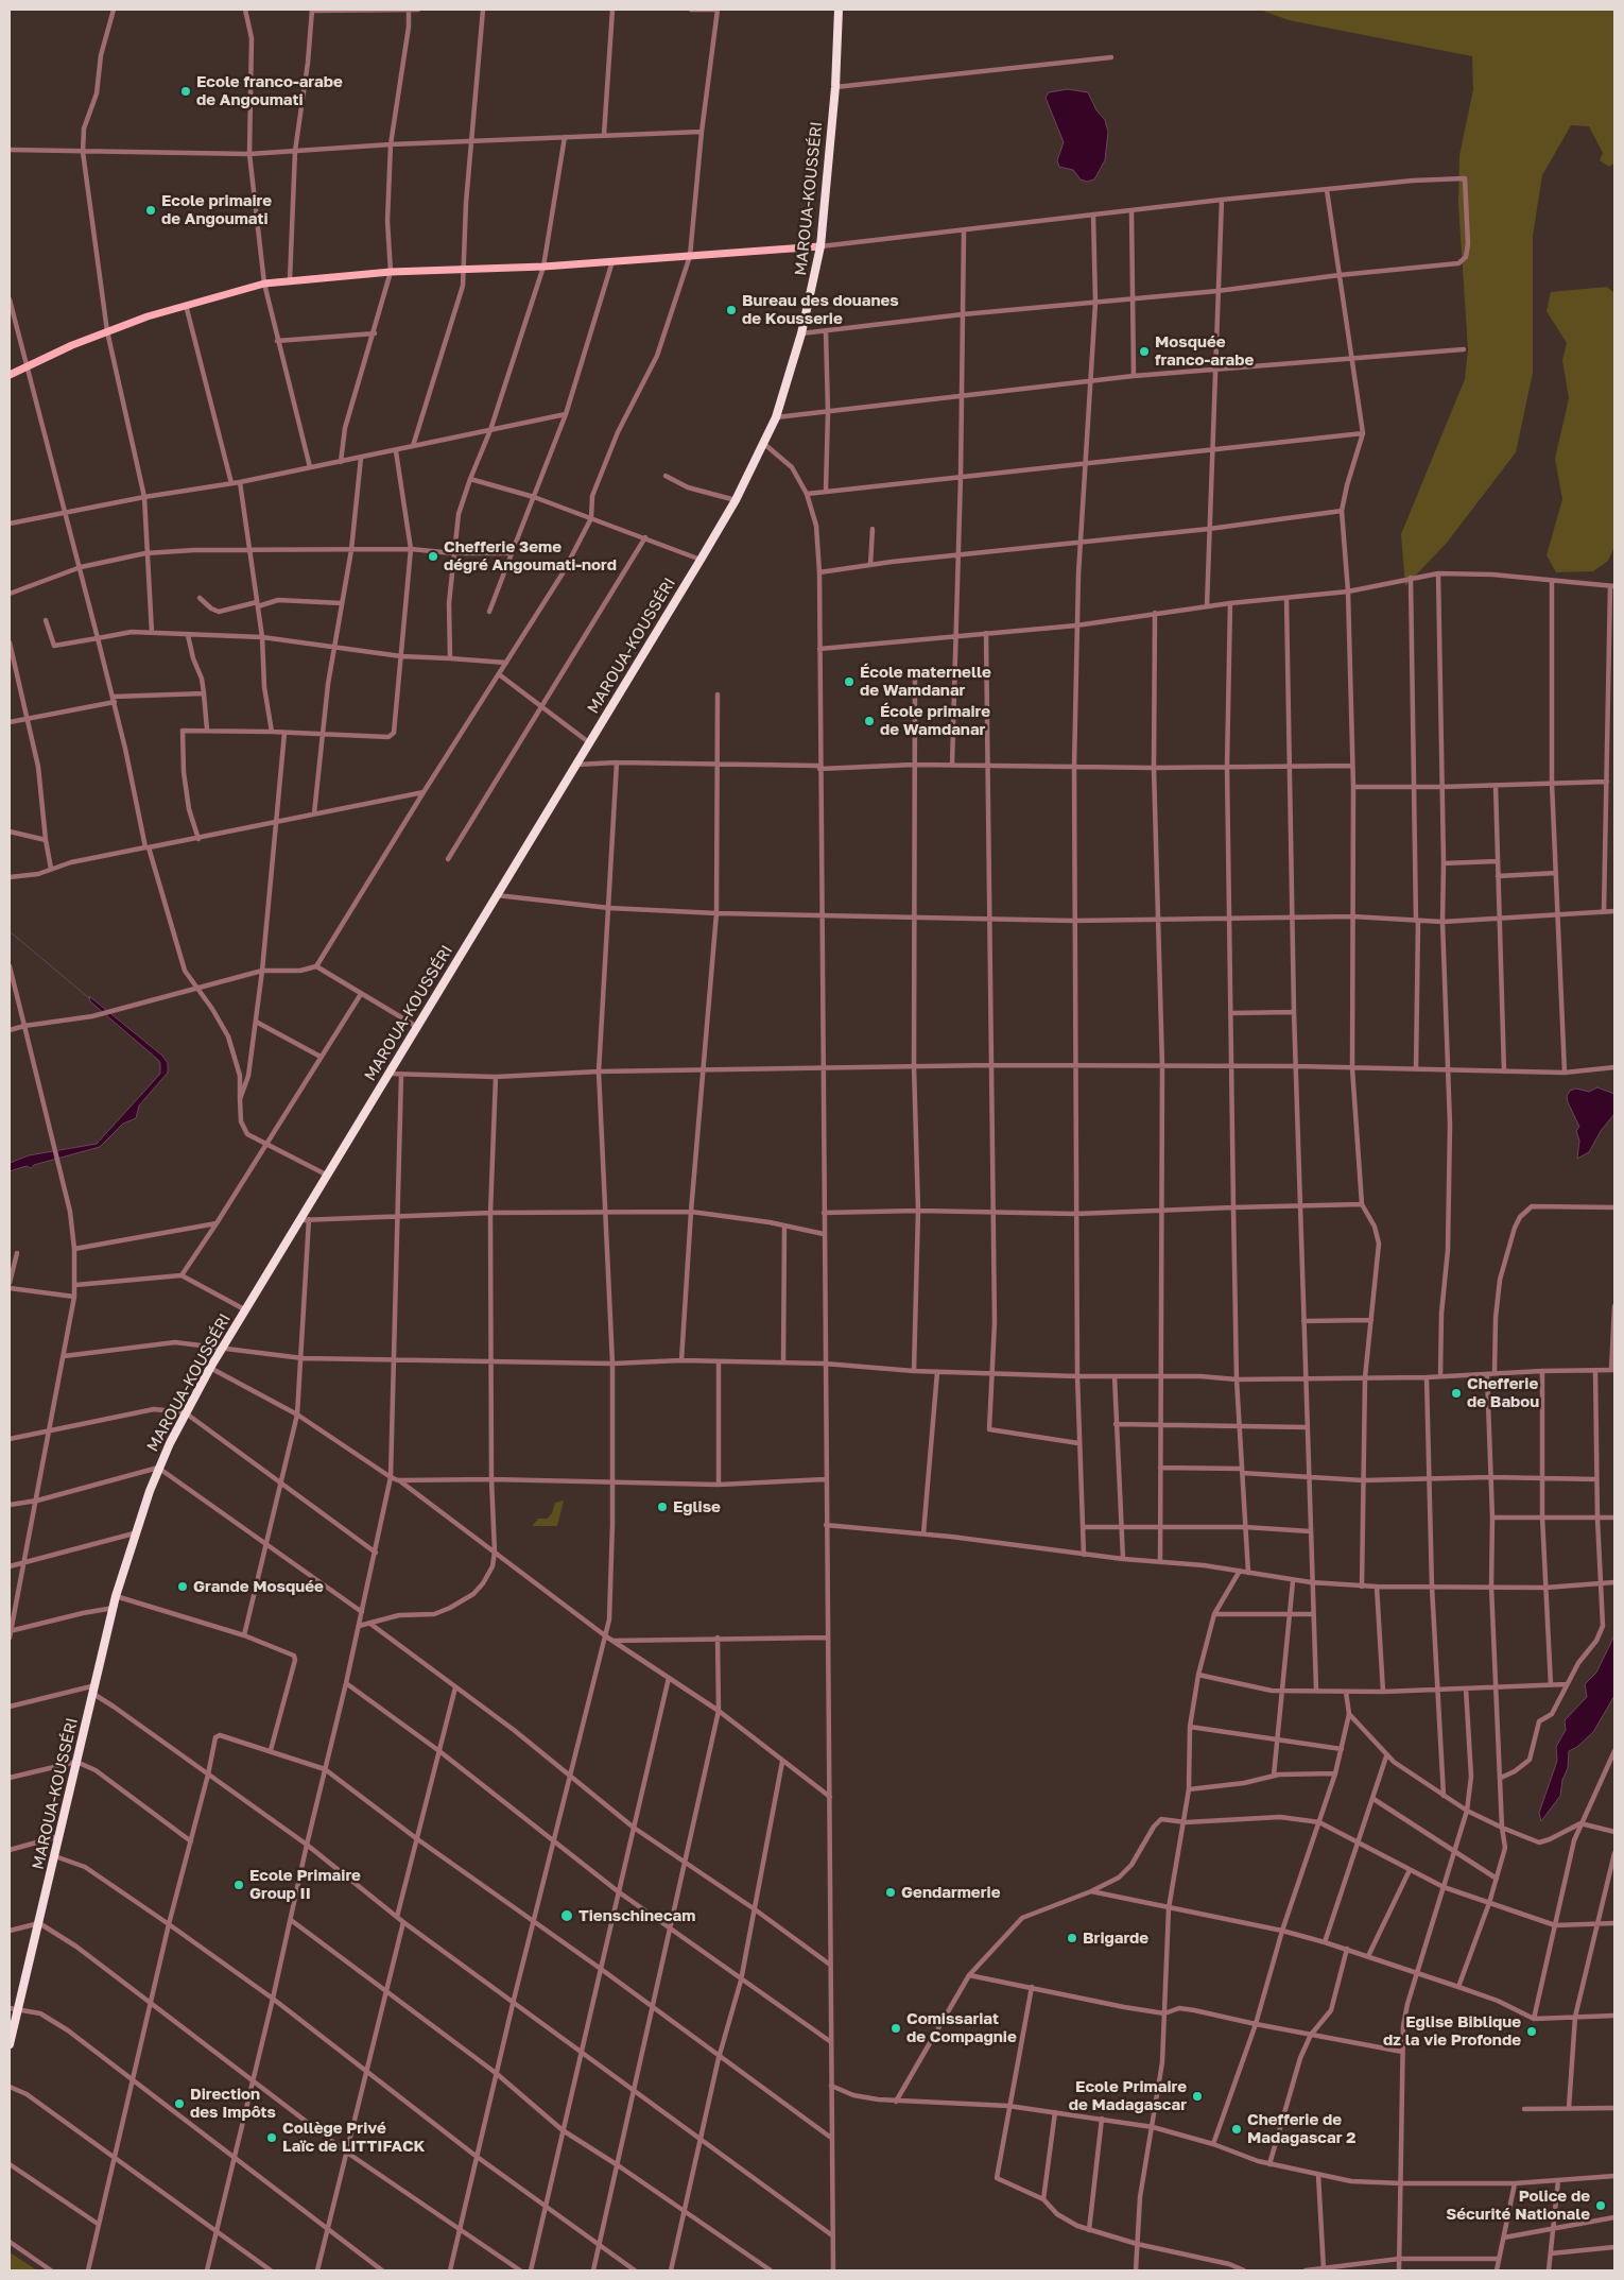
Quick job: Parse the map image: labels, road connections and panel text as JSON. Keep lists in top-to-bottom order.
{
  "streets": {
    "highway": ["MAROUA-KOUSSÉRI"]
  },
  "places": [
    "Ecole franco-arabe de Angoumati",
    "Ecole primaire de Angoumati",
    "Bureau des douanes de Kousserie",
    "Mosquée franco-arabe",
    "Chefferie 3eme dégré Angoumati-nord",
    "École maternelle de Wamdanar",
    "École primaire de Wamdanar",
    "Chefferie de Babou",
    "Eglise",
    "Grande Mosquée",
    "Ecole Primaire Group II",
    "Gendarmerie",
    "Tienschinecam",
    "Brigarde",
    "Comissariat de Compagnie",
    "Eglise Biblique dz la vie Profonde",
    "Ecole Primaire de Madagascar",
    "Direction des Impôts",
    "Chefferie de Madagascar 2",
    "Collège Privé Laïc de LITTIFACK",
    "Police de Sécurité Nationale"
  ]
}
